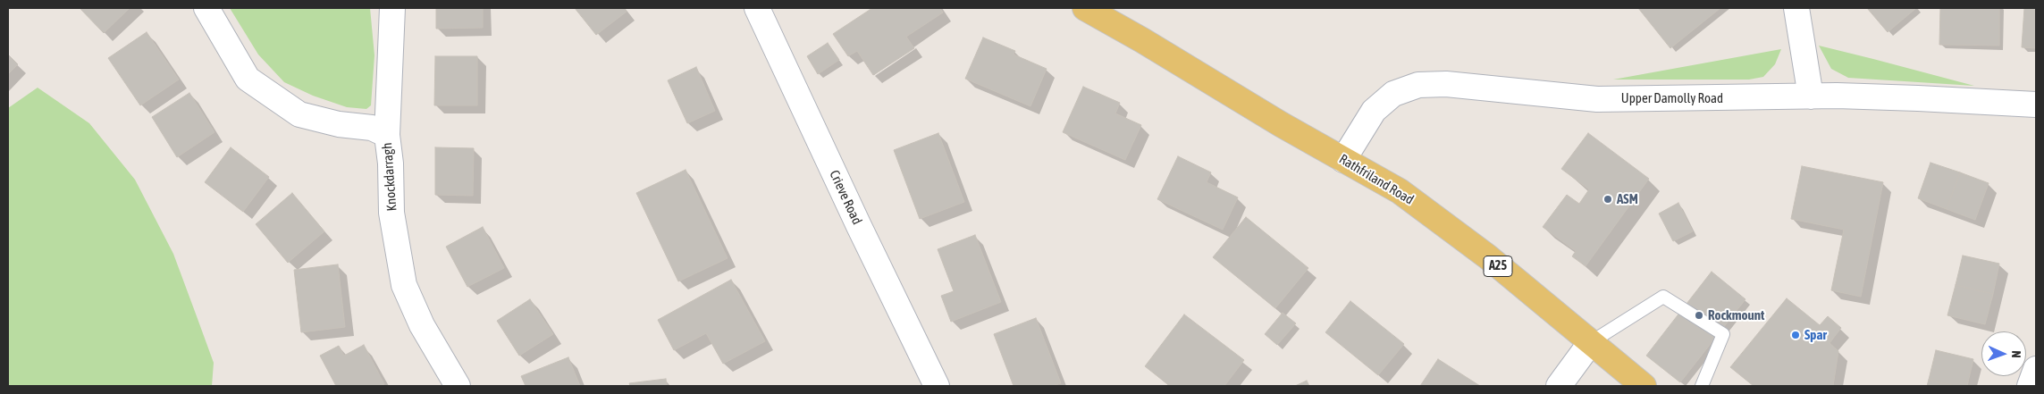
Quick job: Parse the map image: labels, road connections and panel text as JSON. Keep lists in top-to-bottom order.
{
  "streets": {
    "main road": ["Rathfriland Road", "A25"],
    "street": ["Upper Damolly Road", "Knockdarragh", "Crieve Road"]
  },
  "crossings": [
    ["Upper Damolly Road", "Rathfriland Road"]
  ],
  "places": ["ASM", "Rockmount", "Spar"],
  "north": "right"
}
